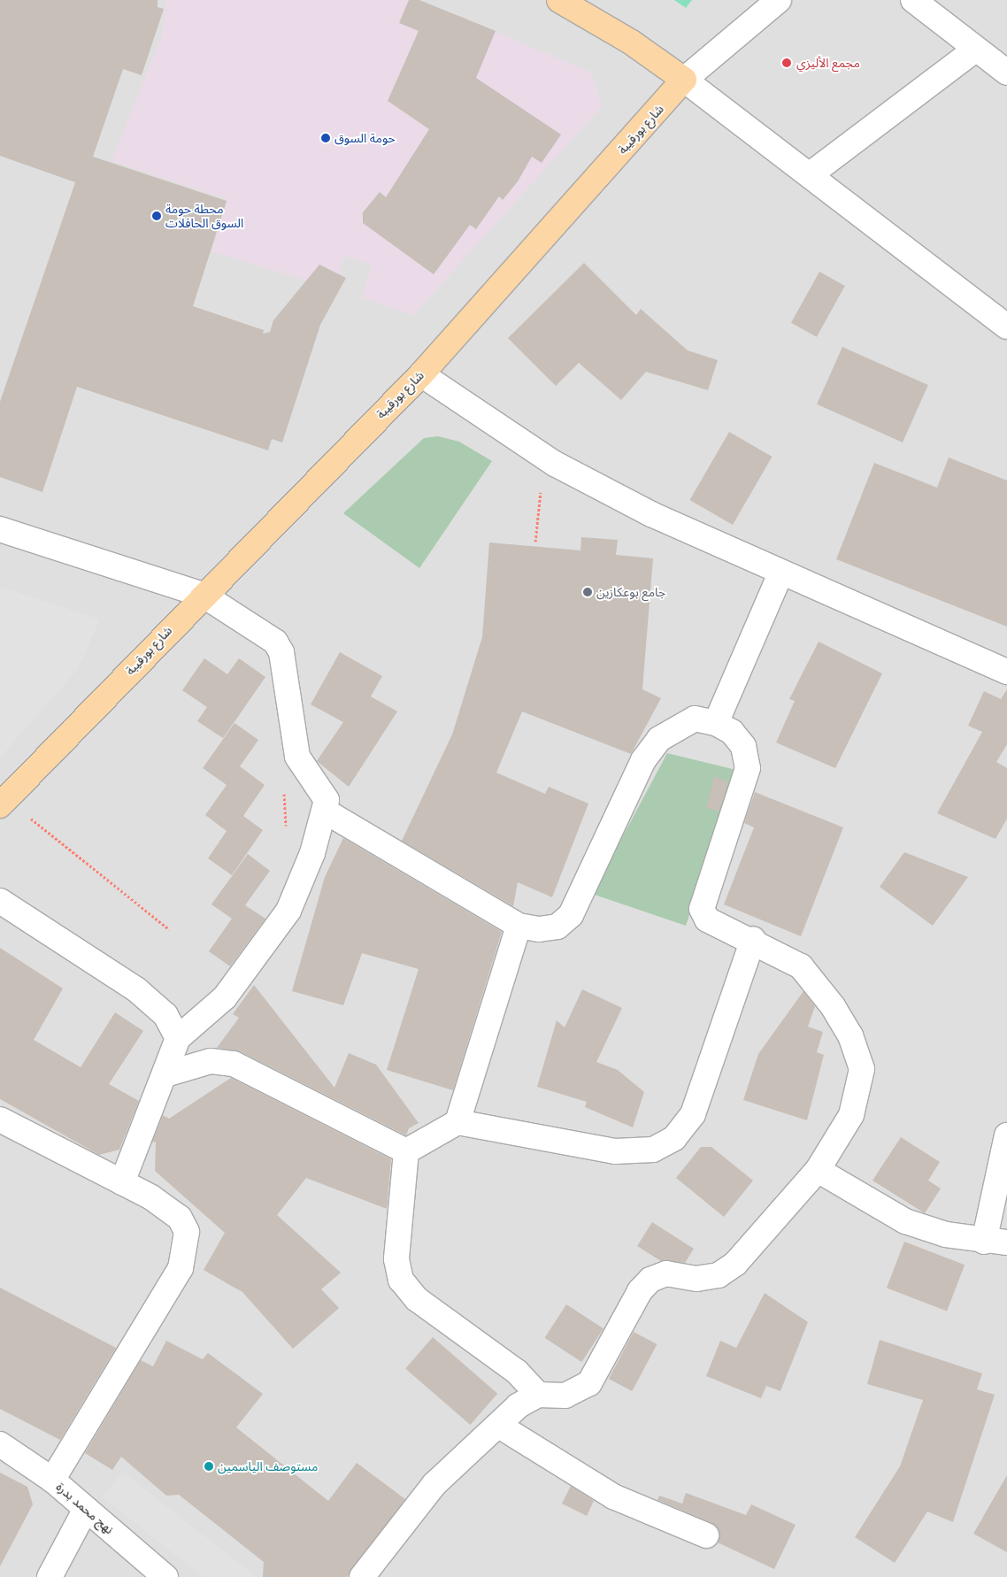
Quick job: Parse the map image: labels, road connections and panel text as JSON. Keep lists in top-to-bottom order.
{
  "streets": {
    "main road": ["شارع بورقيبة"],
    "street": ["نهج محمد بدرة"]
  },
  "places": [
    "مجمع الأليزي",
    "حومة السوق",
    "محطة حومة السوق الحافلات",
    "جامع بوعكازين",
    "مستوصف الياسمين"
  ]
}
